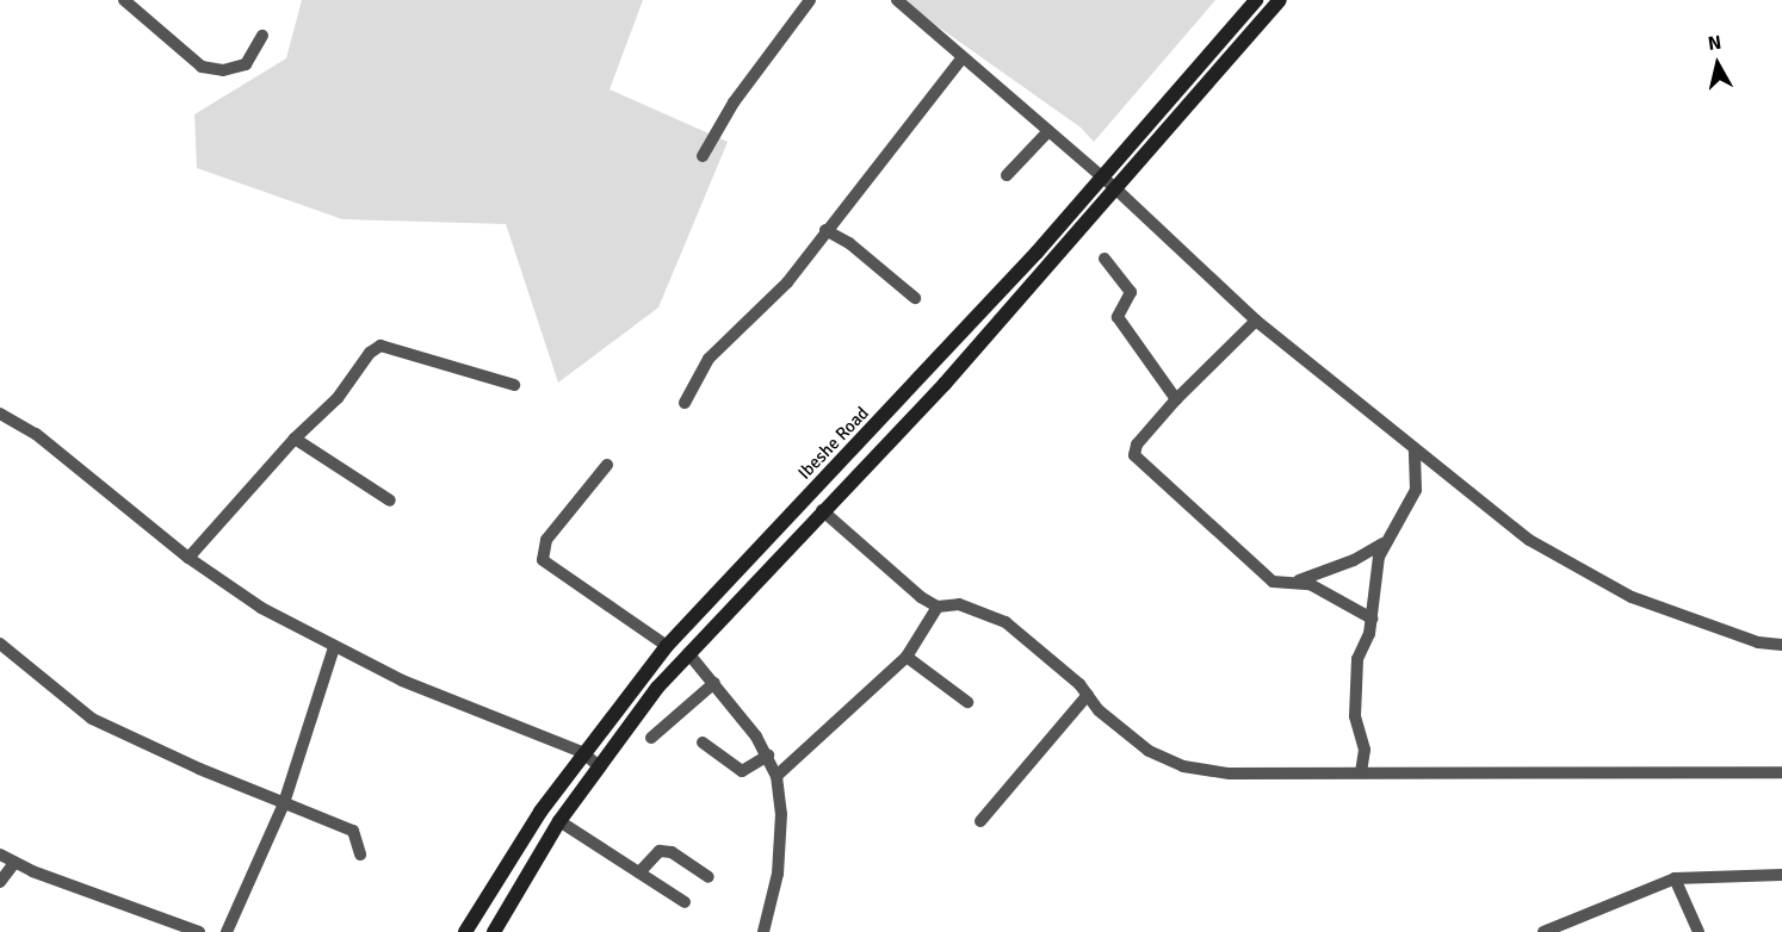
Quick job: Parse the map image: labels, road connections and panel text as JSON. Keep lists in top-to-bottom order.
{
  "streets": {
    "main road": ["Ibeshe Road"]
  },
  "north": "top"
}
